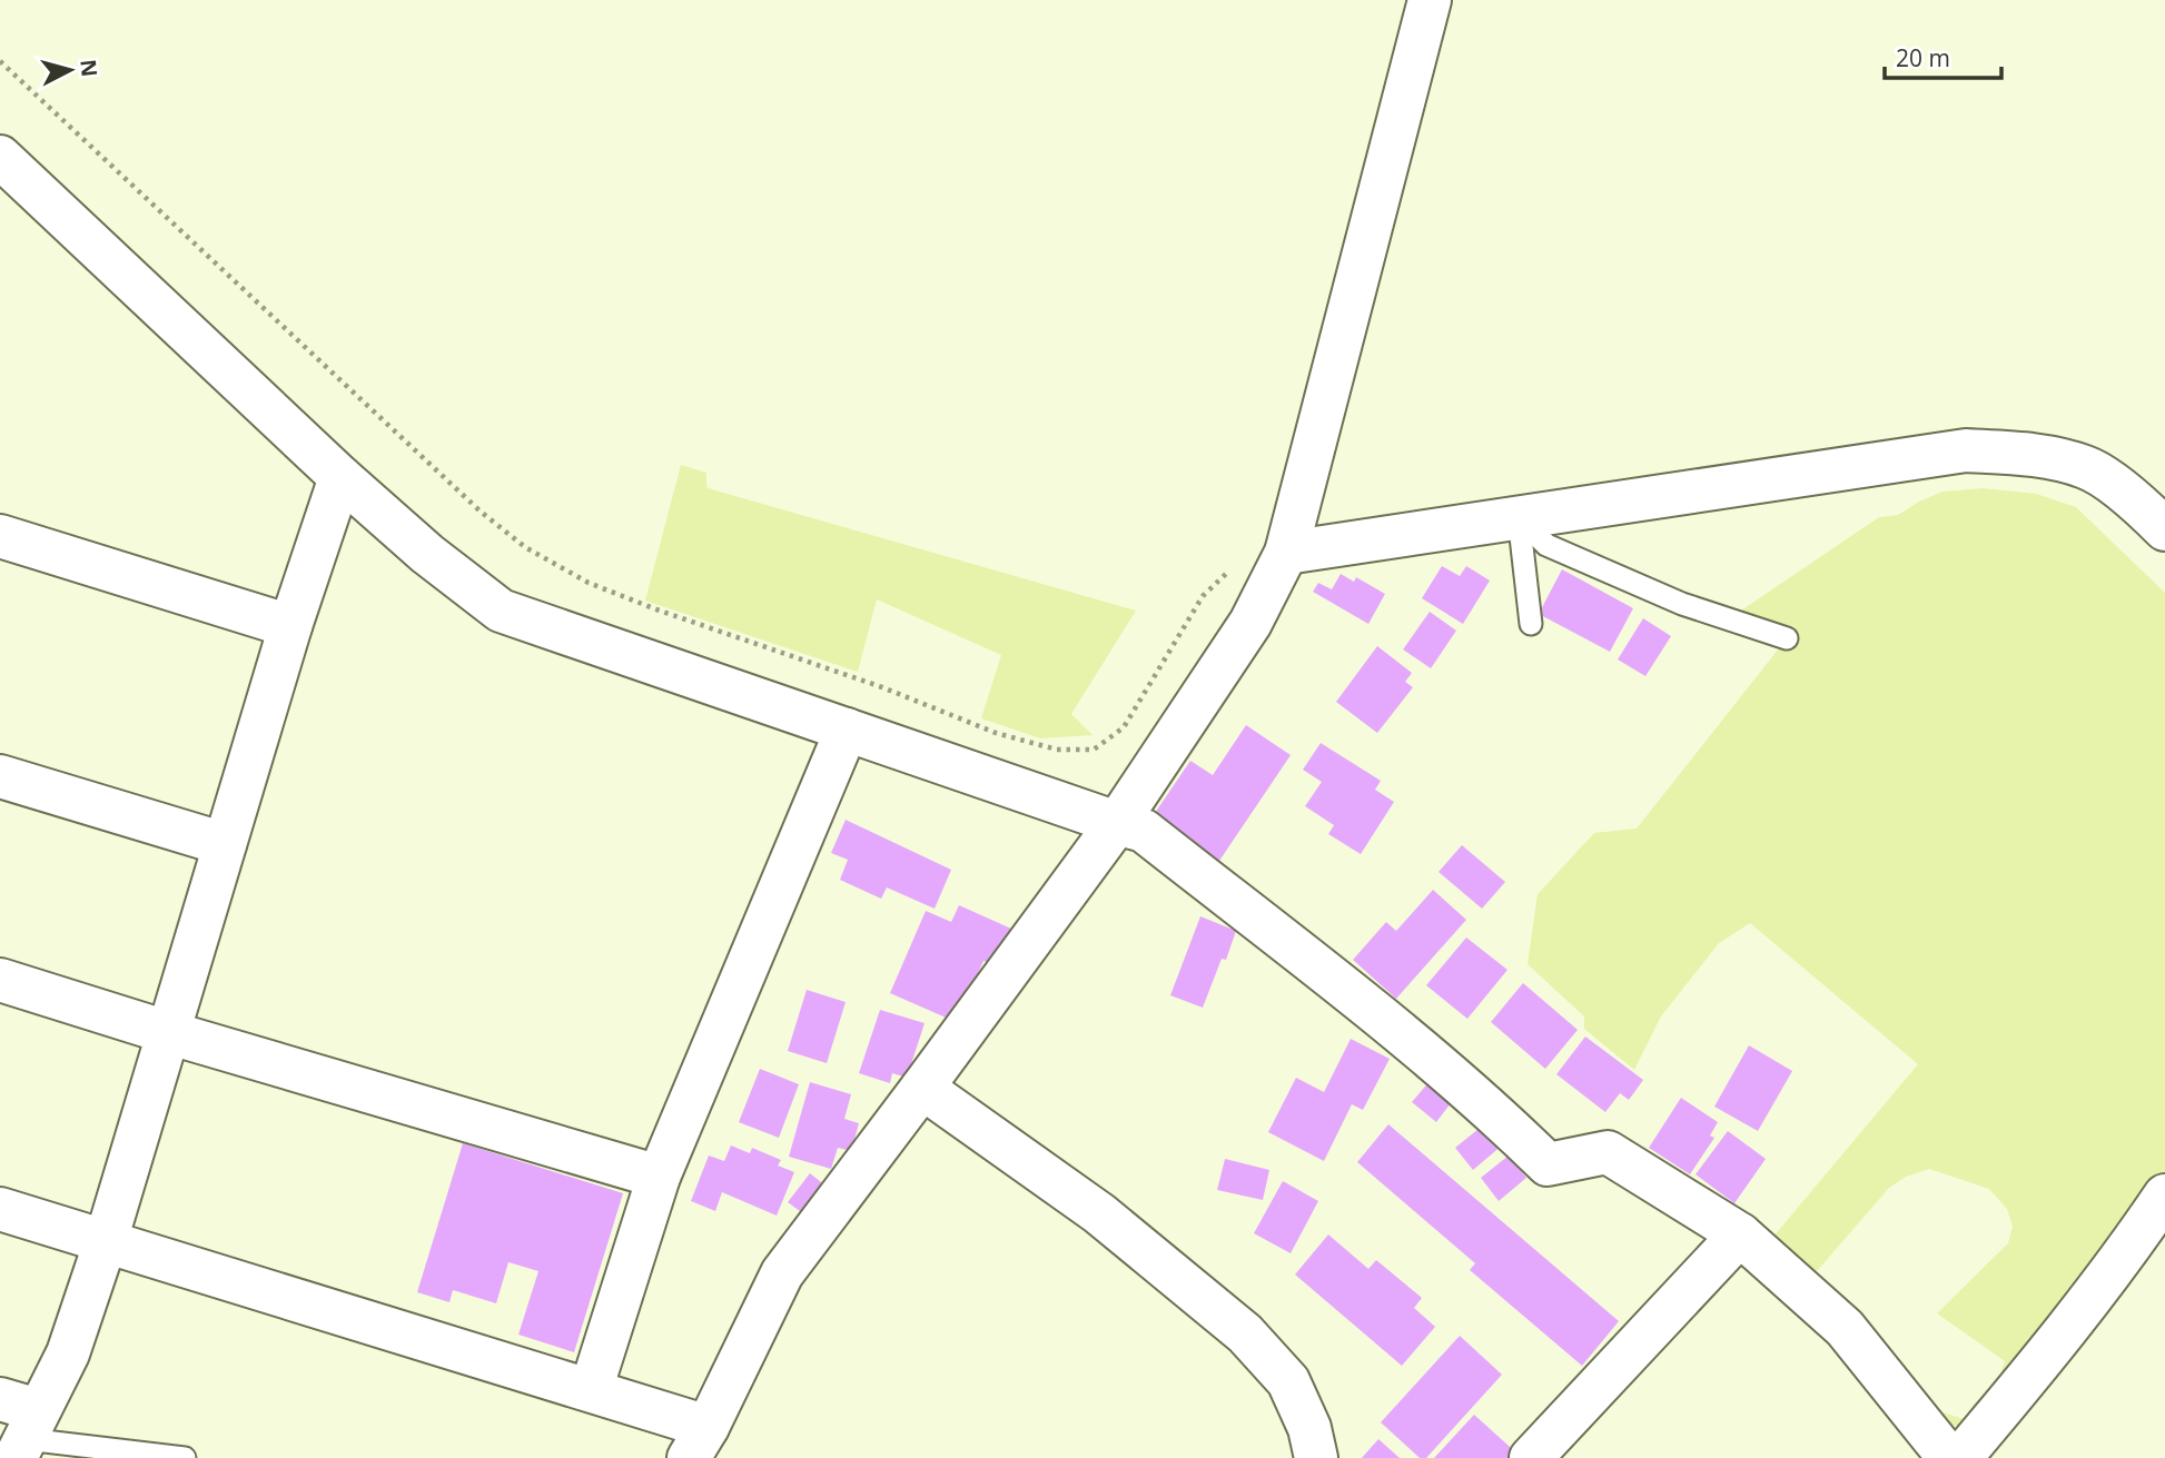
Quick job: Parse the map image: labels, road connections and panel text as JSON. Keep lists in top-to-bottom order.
{
  "scale_bar": "20 m",
  "north": "right"
}
